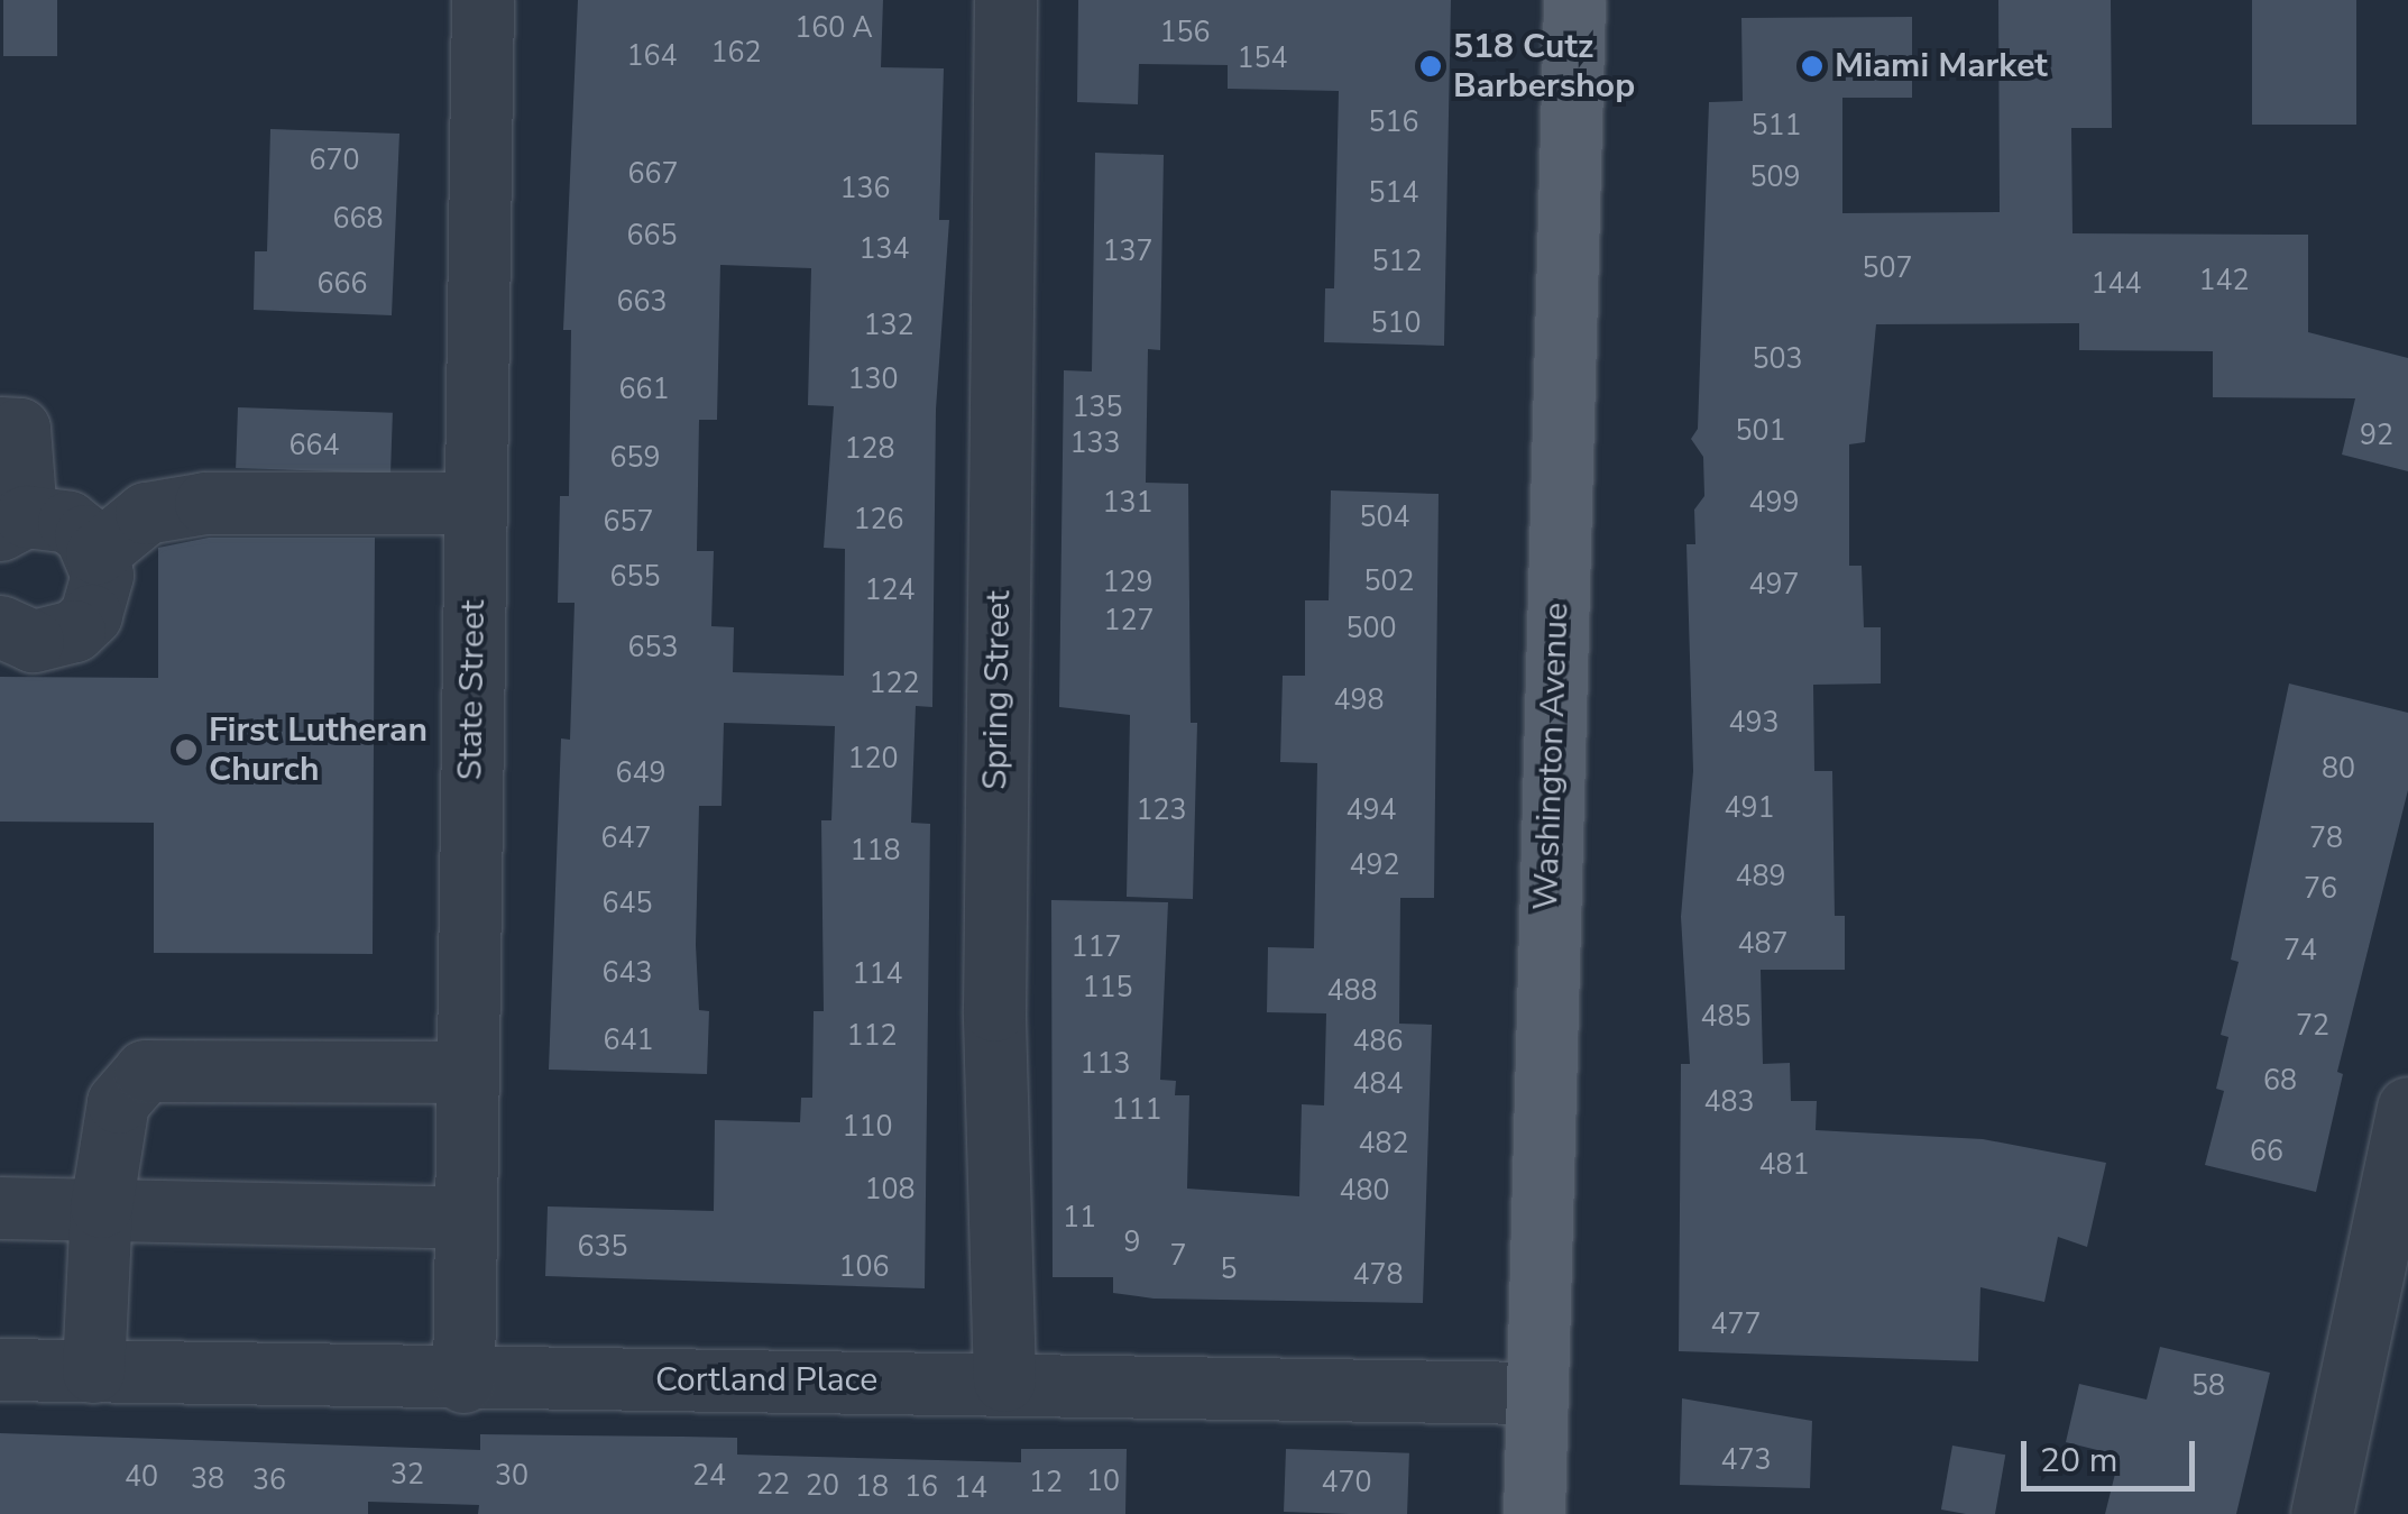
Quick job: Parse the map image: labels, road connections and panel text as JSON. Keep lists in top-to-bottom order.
{
  "streets": {
    "main road": ["Washington Avenue"],
    "street": ["State Street", "Spring Street", "Cortland Place"]
  },
  "crossings": [
    ["State Street", "Cortland Place"],
    ["Spring Street", "Cortland Place"],
    ["Washington Avenue", "Cortland Place"]
  ],
  "places": ["518 Cutz Barbershop", "Miami Market", "First Lutheran Church"],
  "house_numbers": [
    "160 A",
    "156",
    "162",
    "164",
    "154",
    "516",
    "511",
    "670",
    "667",
    "509",
    "136",
    "514",
    "668",
    "665",
    "134",
    "137",
    "512",
    "507",
    "142",
    "666",
    "144",
    "663",
    "510",
    "132",
    "503",
    "130",
    "661",
    "135",
    "501",
    "92",
    "133",
    "664",
    "128",
    "659",
    "131",
    "499",
    "504",
    "126",
    "657",
    "655",
    "502",
    "129",
    "497",
    "124",
    "127",
    "500",
    "653",
    "122",
    "498",
    "493",
    "120",
    "80",
    "649",
    "491",
    "123",
    "494",
    "647",
    "78",
    "118",
    "492",
    "489",
    "76",
    "645",
    "487",
    "117",
    "74",
    "643",
    "114",
    "115",
    "488",
    "485",
    "72",
    "112",
    "641",
    "486",
    "113",
    "68",
    "484",
    "483",
    "111",
    "110",
    "482",
    "66",
    "481",
    "108",
    "480",
    "11",
    "9",
    "635",
    "7",
    "106",
    "5",
    "478",
    "477",
    "58",
    "473",
    "32",
    "30",
    "24",
    "40",
    "38",
    "36",
    "10",
    "12",
    "470",
    "22",
    "20",
    "18",
    "16",
    "14"
  ],
  "scale_bar": "20 m"
}
